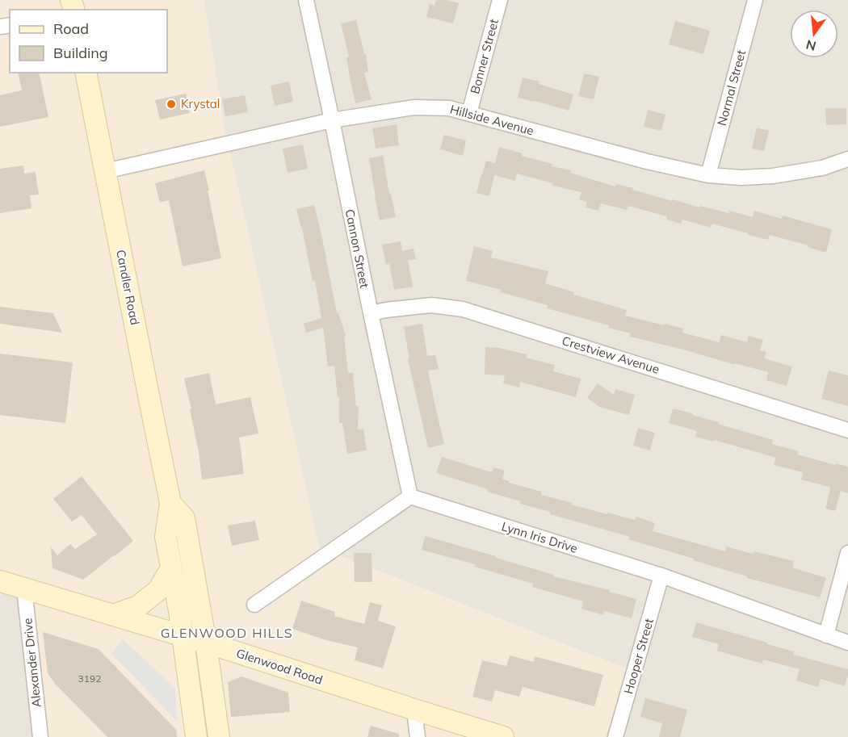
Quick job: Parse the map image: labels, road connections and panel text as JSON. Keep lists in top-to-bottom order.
{
  "streets": {
    "main road": ["Candler Road", "Glenwood Road"],
    "street": [
      "Bonner Street",
      "Normal Street",
      "Hillside Avenue",
      "Cannon Street",
      "Crestview Avenue",
      "Lynn Iris Drive",
      "Hooper Street",
      "Alexander Drive"
    ]
  },
  "crossings": [
    ["Bonner Street", "Hillside Avenue"],
    ["Normal Street", "Hillside Avenue"],
    ["Hillside Avenue", "Cannon Street"],
    ["Hillside Avenue", "Candler Road"],
    ["Cannon Street", "Crestview Avenue"],
    ["Cannon Street", "Lynn Iris Drive"],
    ["Candler Road", "Glenwood Road"],
    ["Lynn Iris Drive", "Hooper Street"],
    ["Alexander Drive", "Glenwood Road"]
  ],
  "districts": ["GLENWOOD HILLS"],
  "places": ["Krystal"],
  "house_numbers": ["3192"],
  "legend": ["Road", "Building"],
  "north": "bottom"
}
